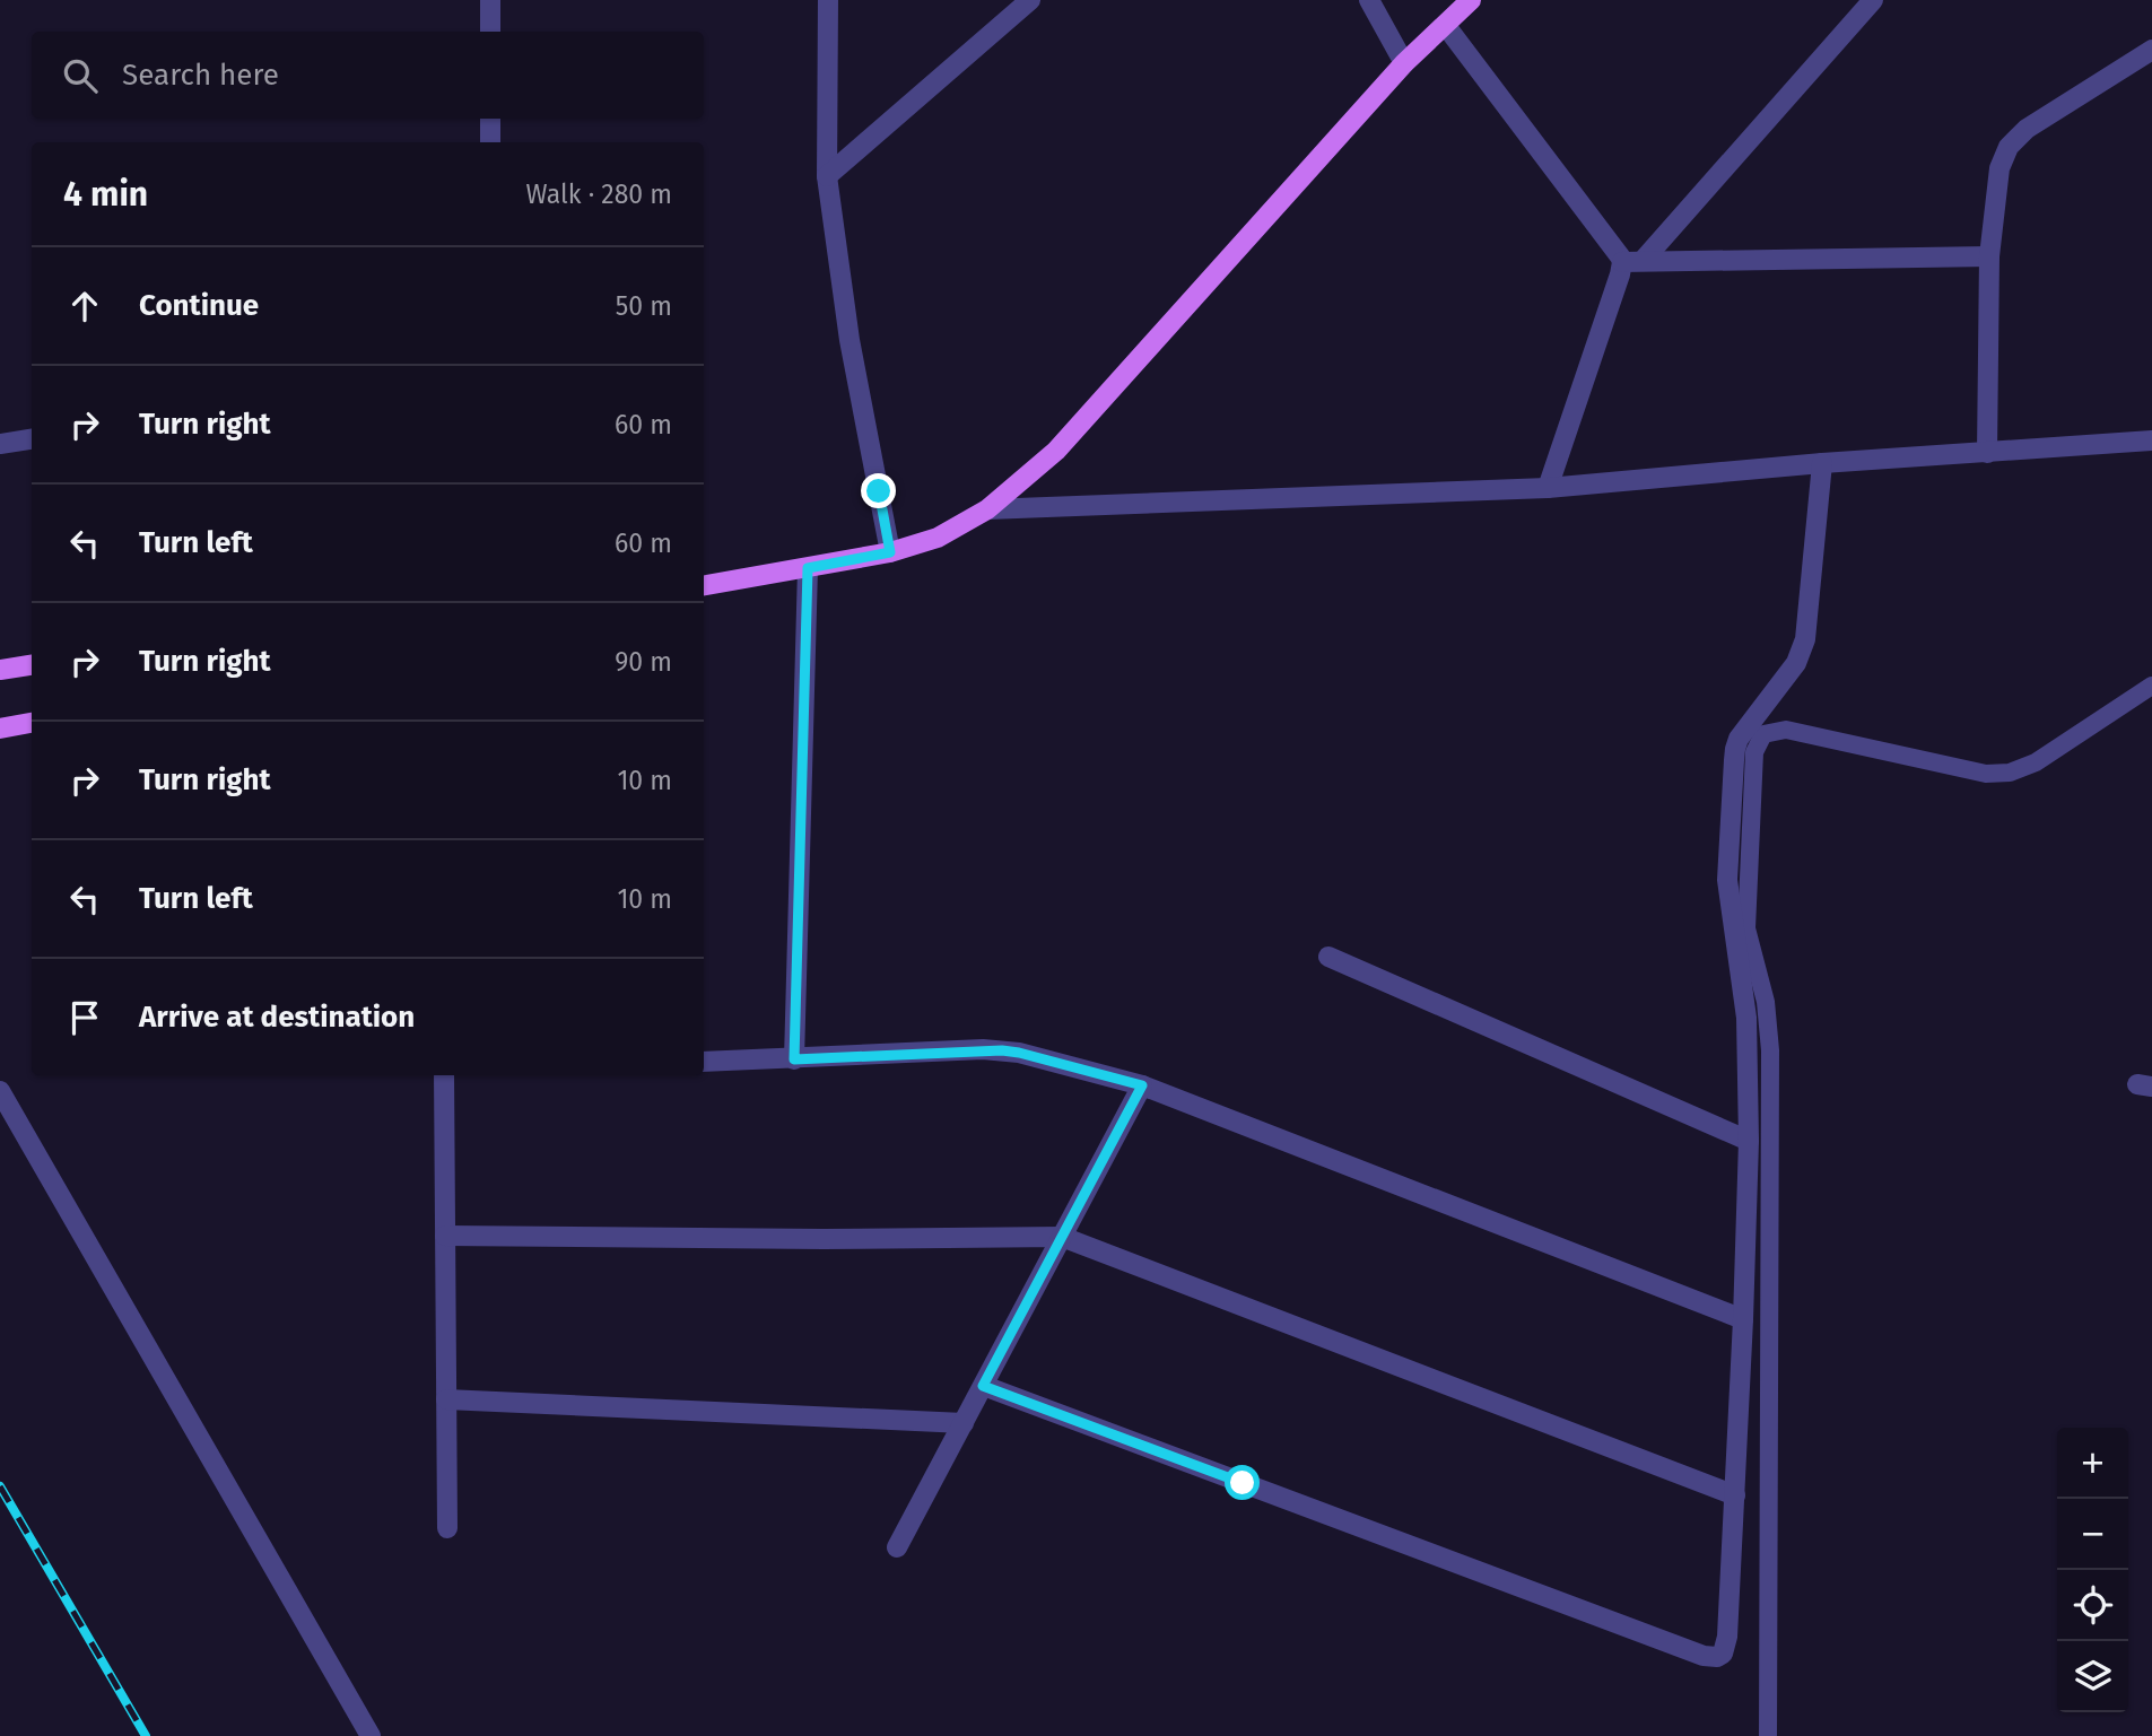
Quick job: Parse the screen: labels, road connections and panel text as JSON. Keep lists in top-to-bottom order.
{
  "page": {
    "search": "Search here",
    "heading": ["4 min", "Walk · 280 m"],
    "list": [
      ["Continue", "50 m"],
      ["Turn right", "60 m"],
      ["Turn left", "60 m"],
      ["Turn right", "90 m"],
      ["Turn right", "10 m"],
      ["Turn left", "10 m"],
      "Arrive at destination"
    ],
    "map_buttons": ["+", "−"]
  }
}
